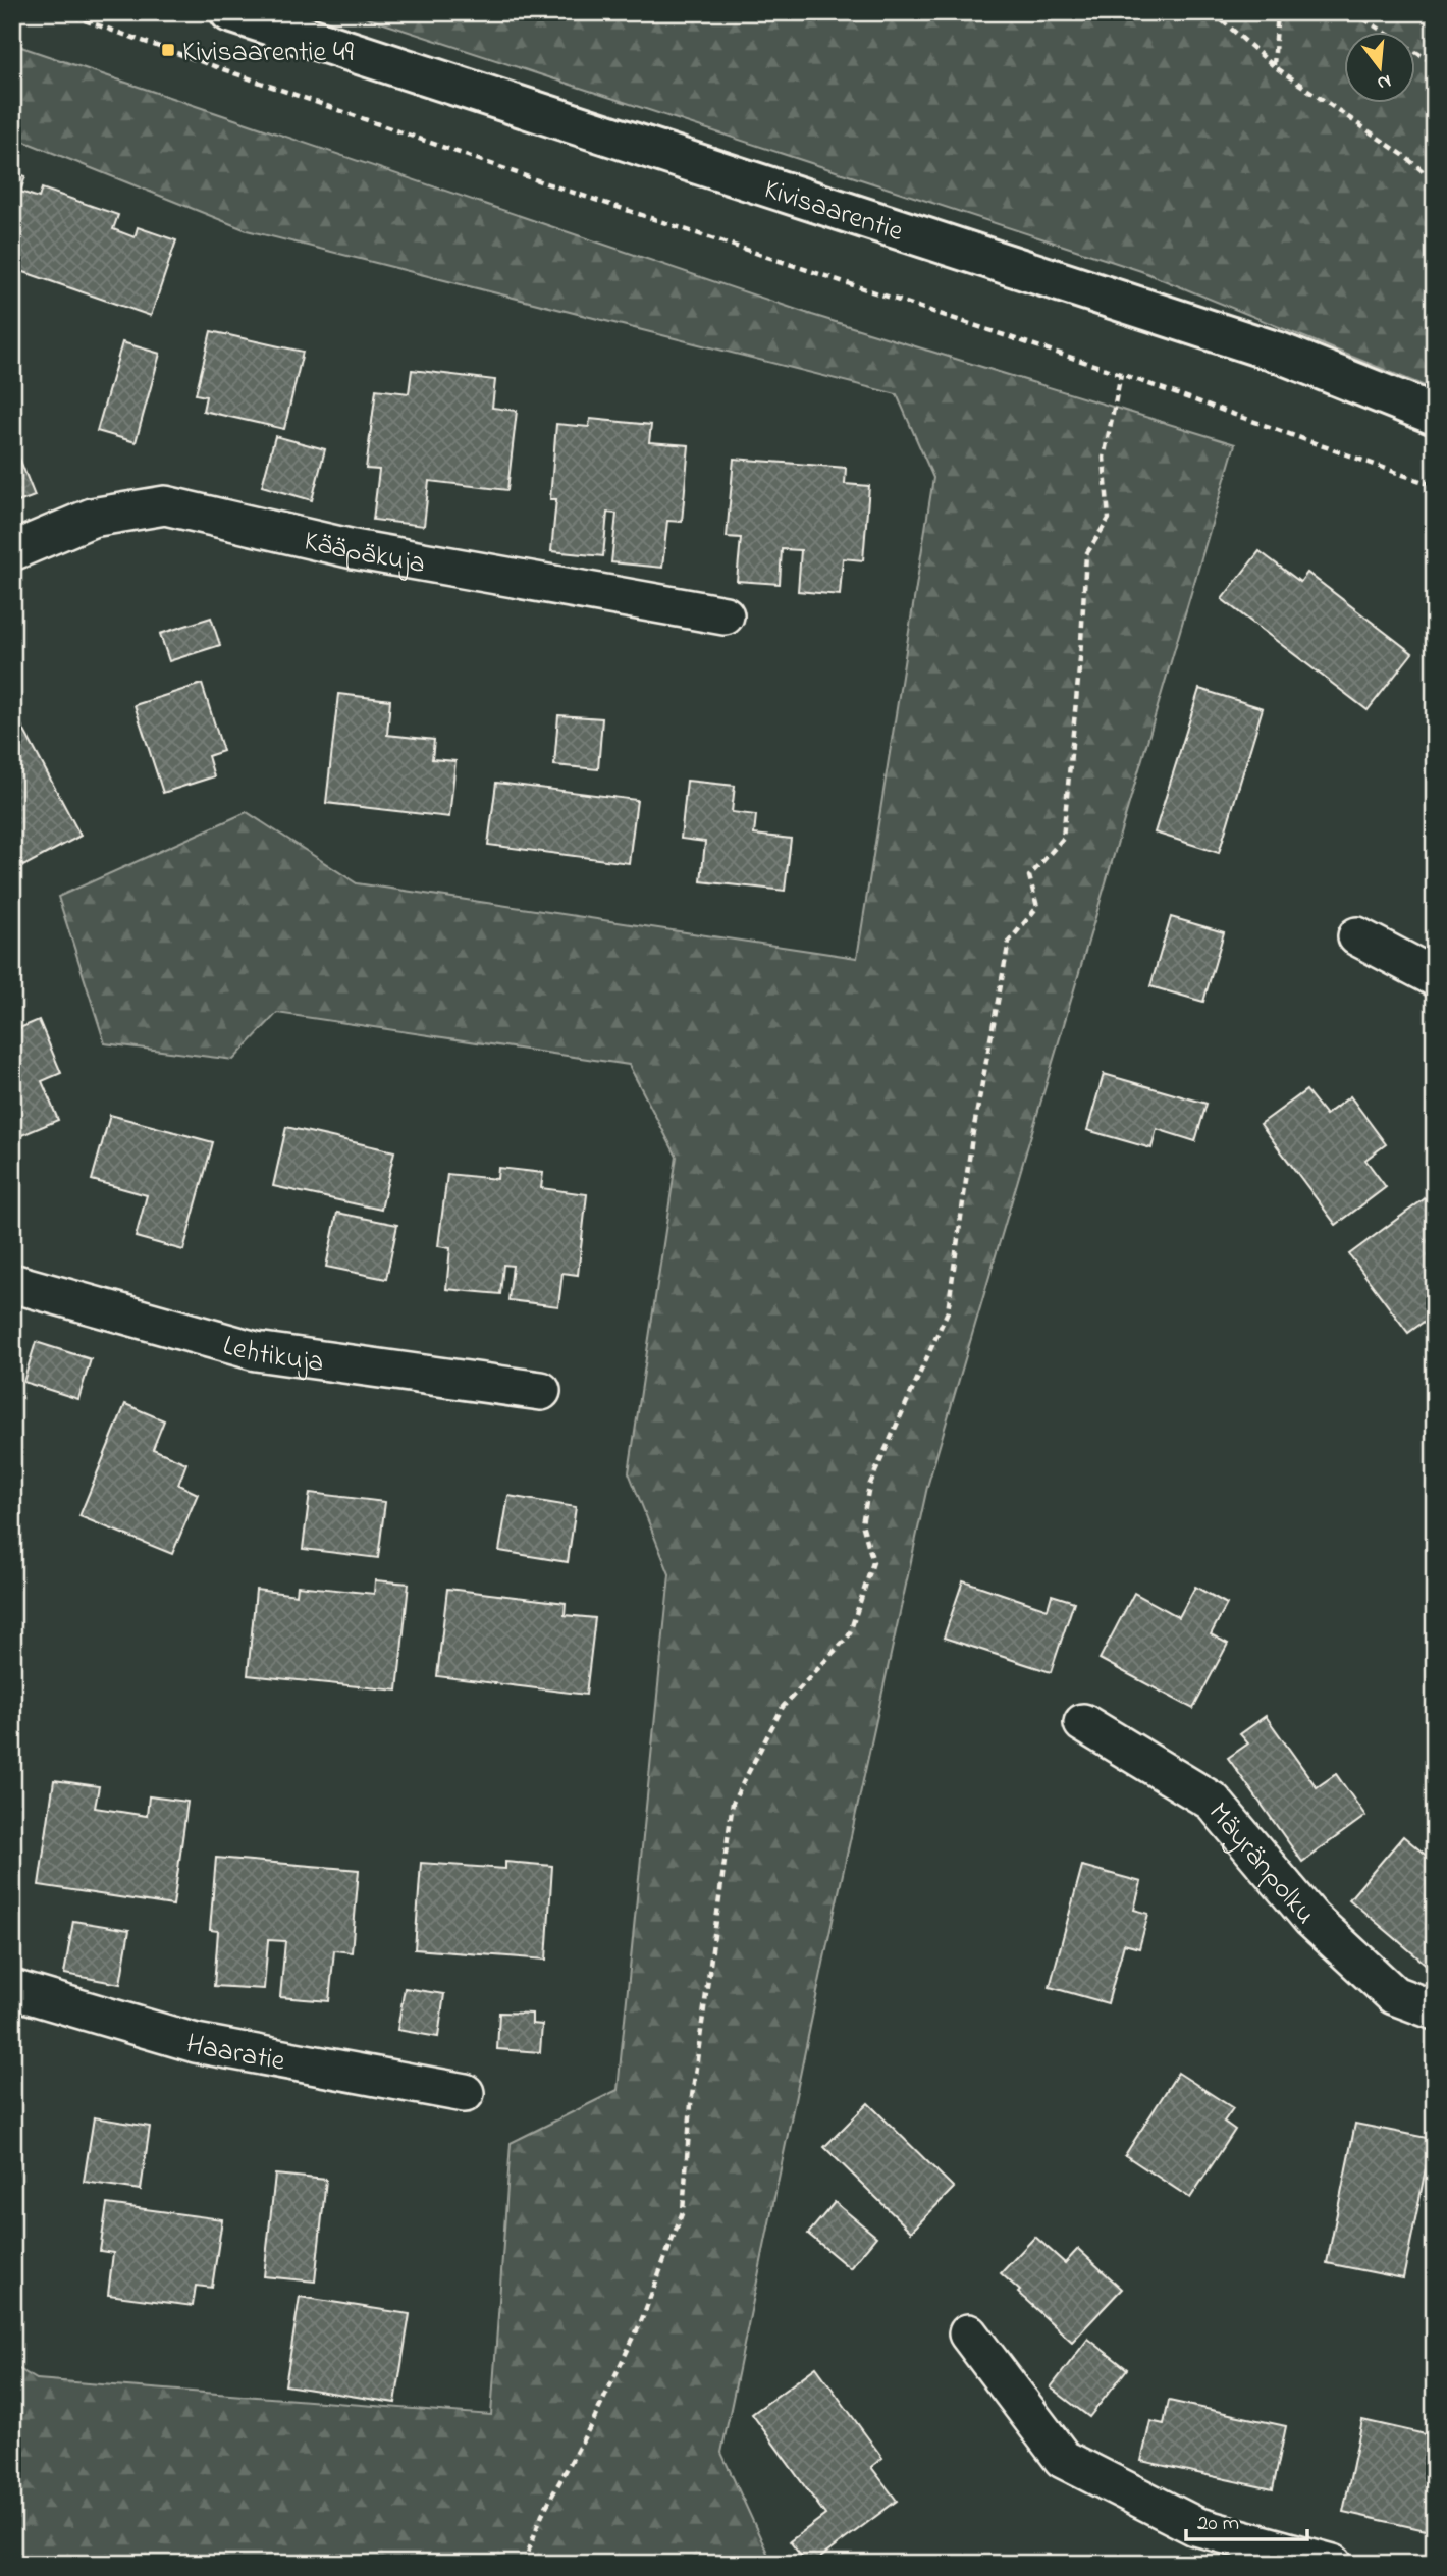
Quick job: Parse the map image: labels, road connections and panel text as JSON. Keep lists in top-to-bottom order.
{
  "streets": {
    "street": [
      "Kivisaarentie",
      "Kääpäkuja",
      "Lehtikuja",
      "Mäyränpolku",
      "Haaratie"
    ]
  },
  "places": {
    "transit": ["Kivisaarentie 49"]
  },
  "scale_bar": "20 m",
  "north": "bottom"
}
